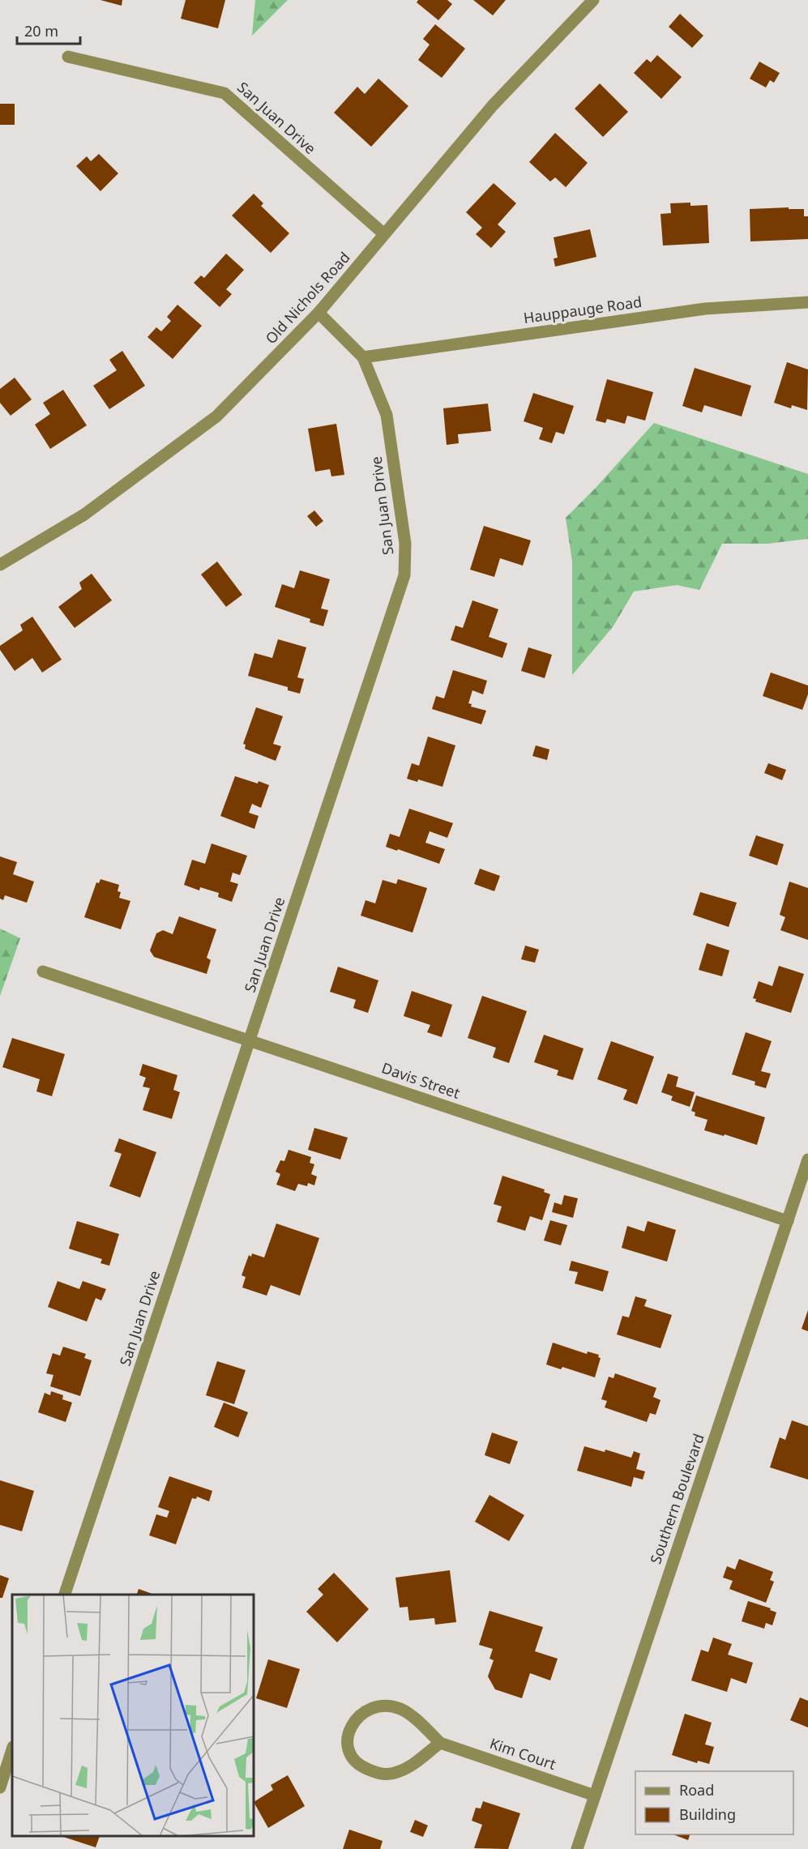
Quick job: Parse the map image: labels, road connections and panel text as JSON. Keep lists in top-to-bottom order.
{
  "streets": {
    "street": [
      "San Juan Drive",
      "Old Nichols Road",
      "Hauppauge Road",
      "Davis Street",
      "Southern Boulevard",
      "Kim Court"
    ]
  },
  "crossings": [
    ["San Juan Drive", "Old Nichols Road"],
    ["San Juan Drive", "Hauppauge Road"],
    ["San Juan Drive", "Davis Street"],
    ["Davis Street", "Southern Boulevard"],
    ["Southern Boulevard", "Kim Court"]
  ],
  "legend": ["Road", "Building"],
  "scale_bar": "20 m"
}
